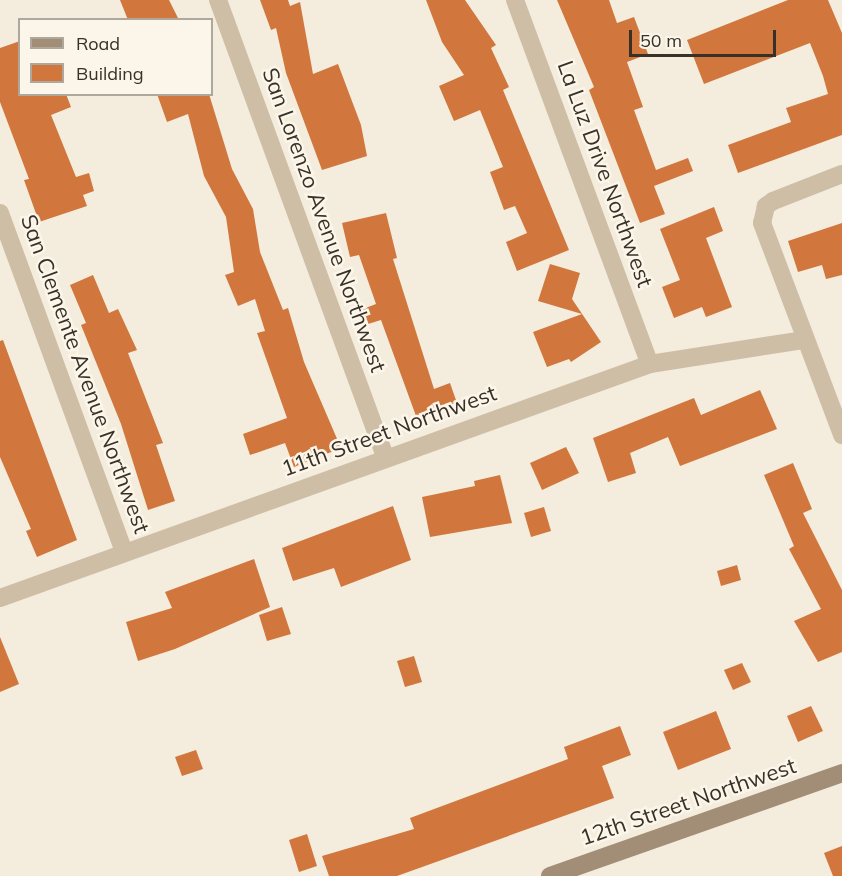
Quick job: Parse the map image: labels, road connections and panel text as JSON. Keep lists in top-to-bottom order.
{
  "streets": {
    "street": [
      "La Luz Drive Northwest",
      "San Lorenzo Avenue Northwest",
      "San Clemente Avenue Northwest",
      "11th Street Northwest",
      "12th Street Northwest"
    ]
  },
  "crossings": [
    ["La Luz Drive Northwest", "11th Street Northwest"],
    ["San Lorenzo Avenue Northwest", "11th Street Northwest"],
    ["San Clemente Avenue Northwest", "11th Street Northwest"]
  ],
  "legend": ["Road", "Building"],
  "scale_bar": "50 m"
}
